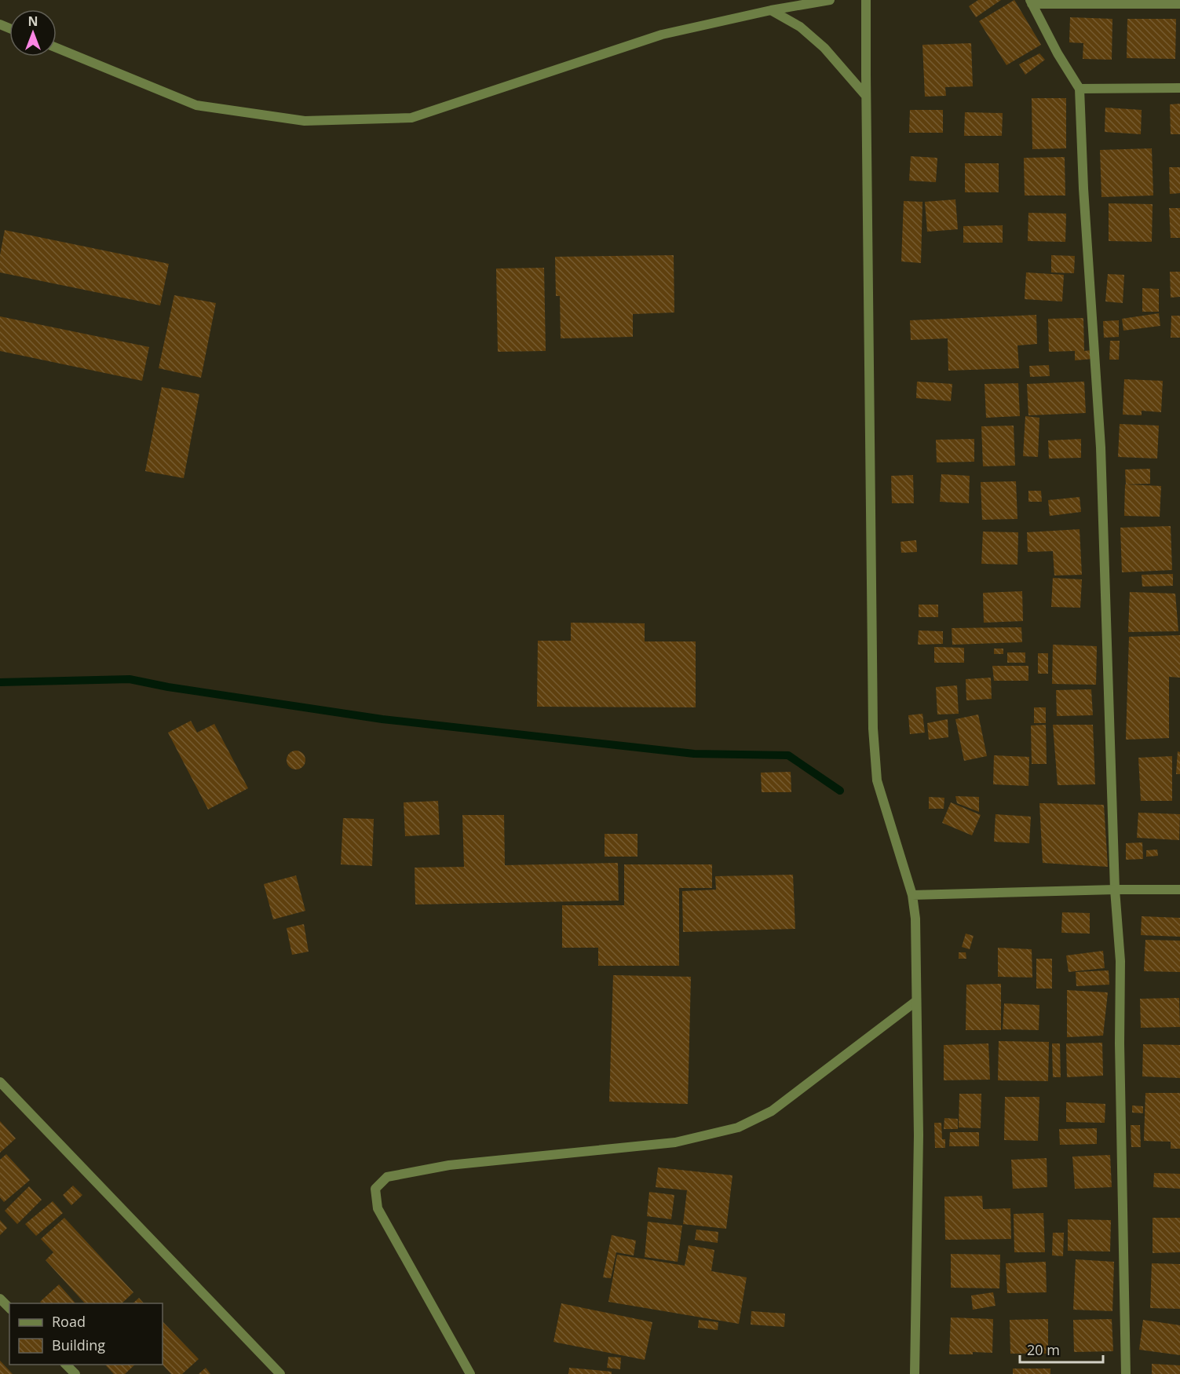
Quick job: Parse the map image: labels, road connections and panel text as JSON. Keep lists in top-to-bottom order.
{
  "legend": ["Road", "Building"],
  "scale_bar": "20 m",
  "north": "top"
}
